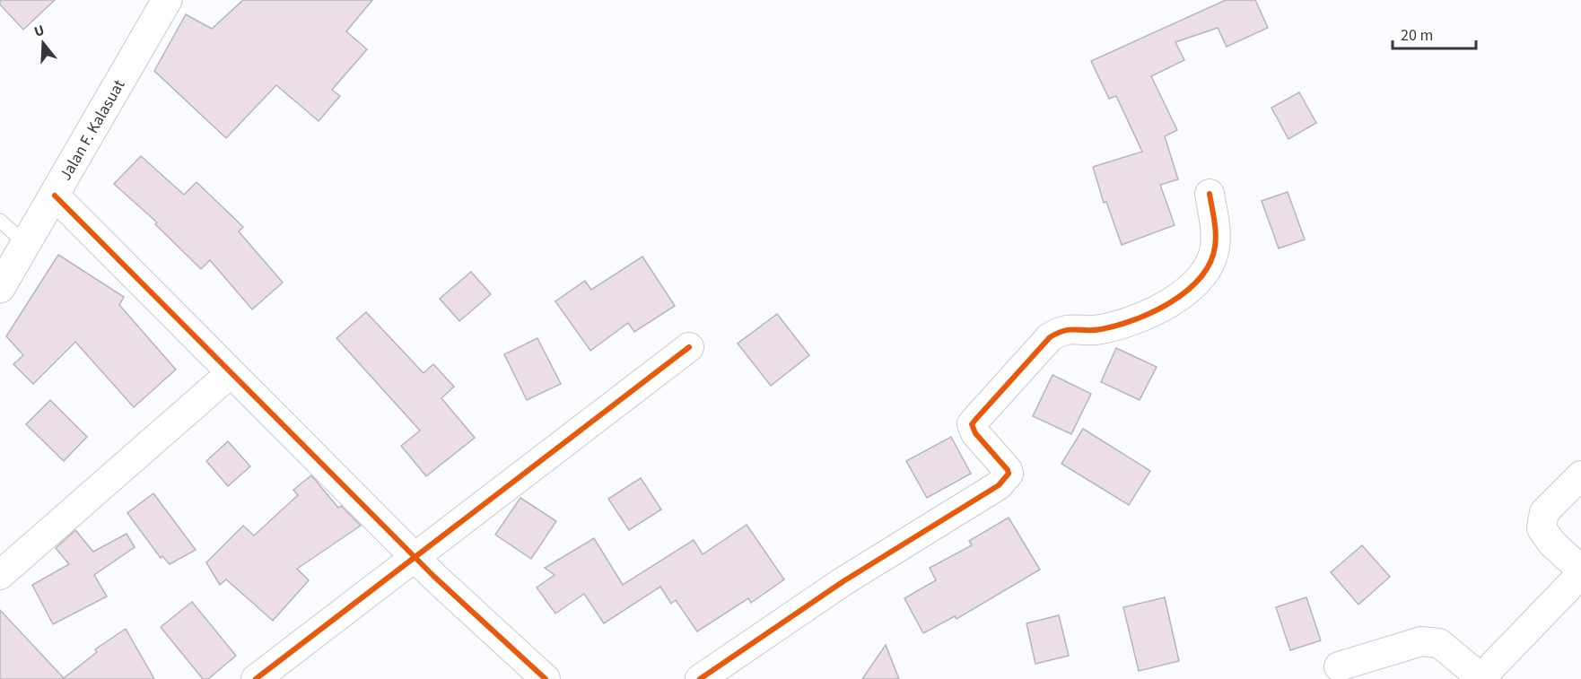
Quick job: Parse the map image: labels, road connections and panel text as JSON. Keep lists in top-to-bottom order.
{
  "streets": {
    "street": ["Jalan F. Kalasuat"]
  },
  "scale_bar": "20 m",
  "north": "top"
}
